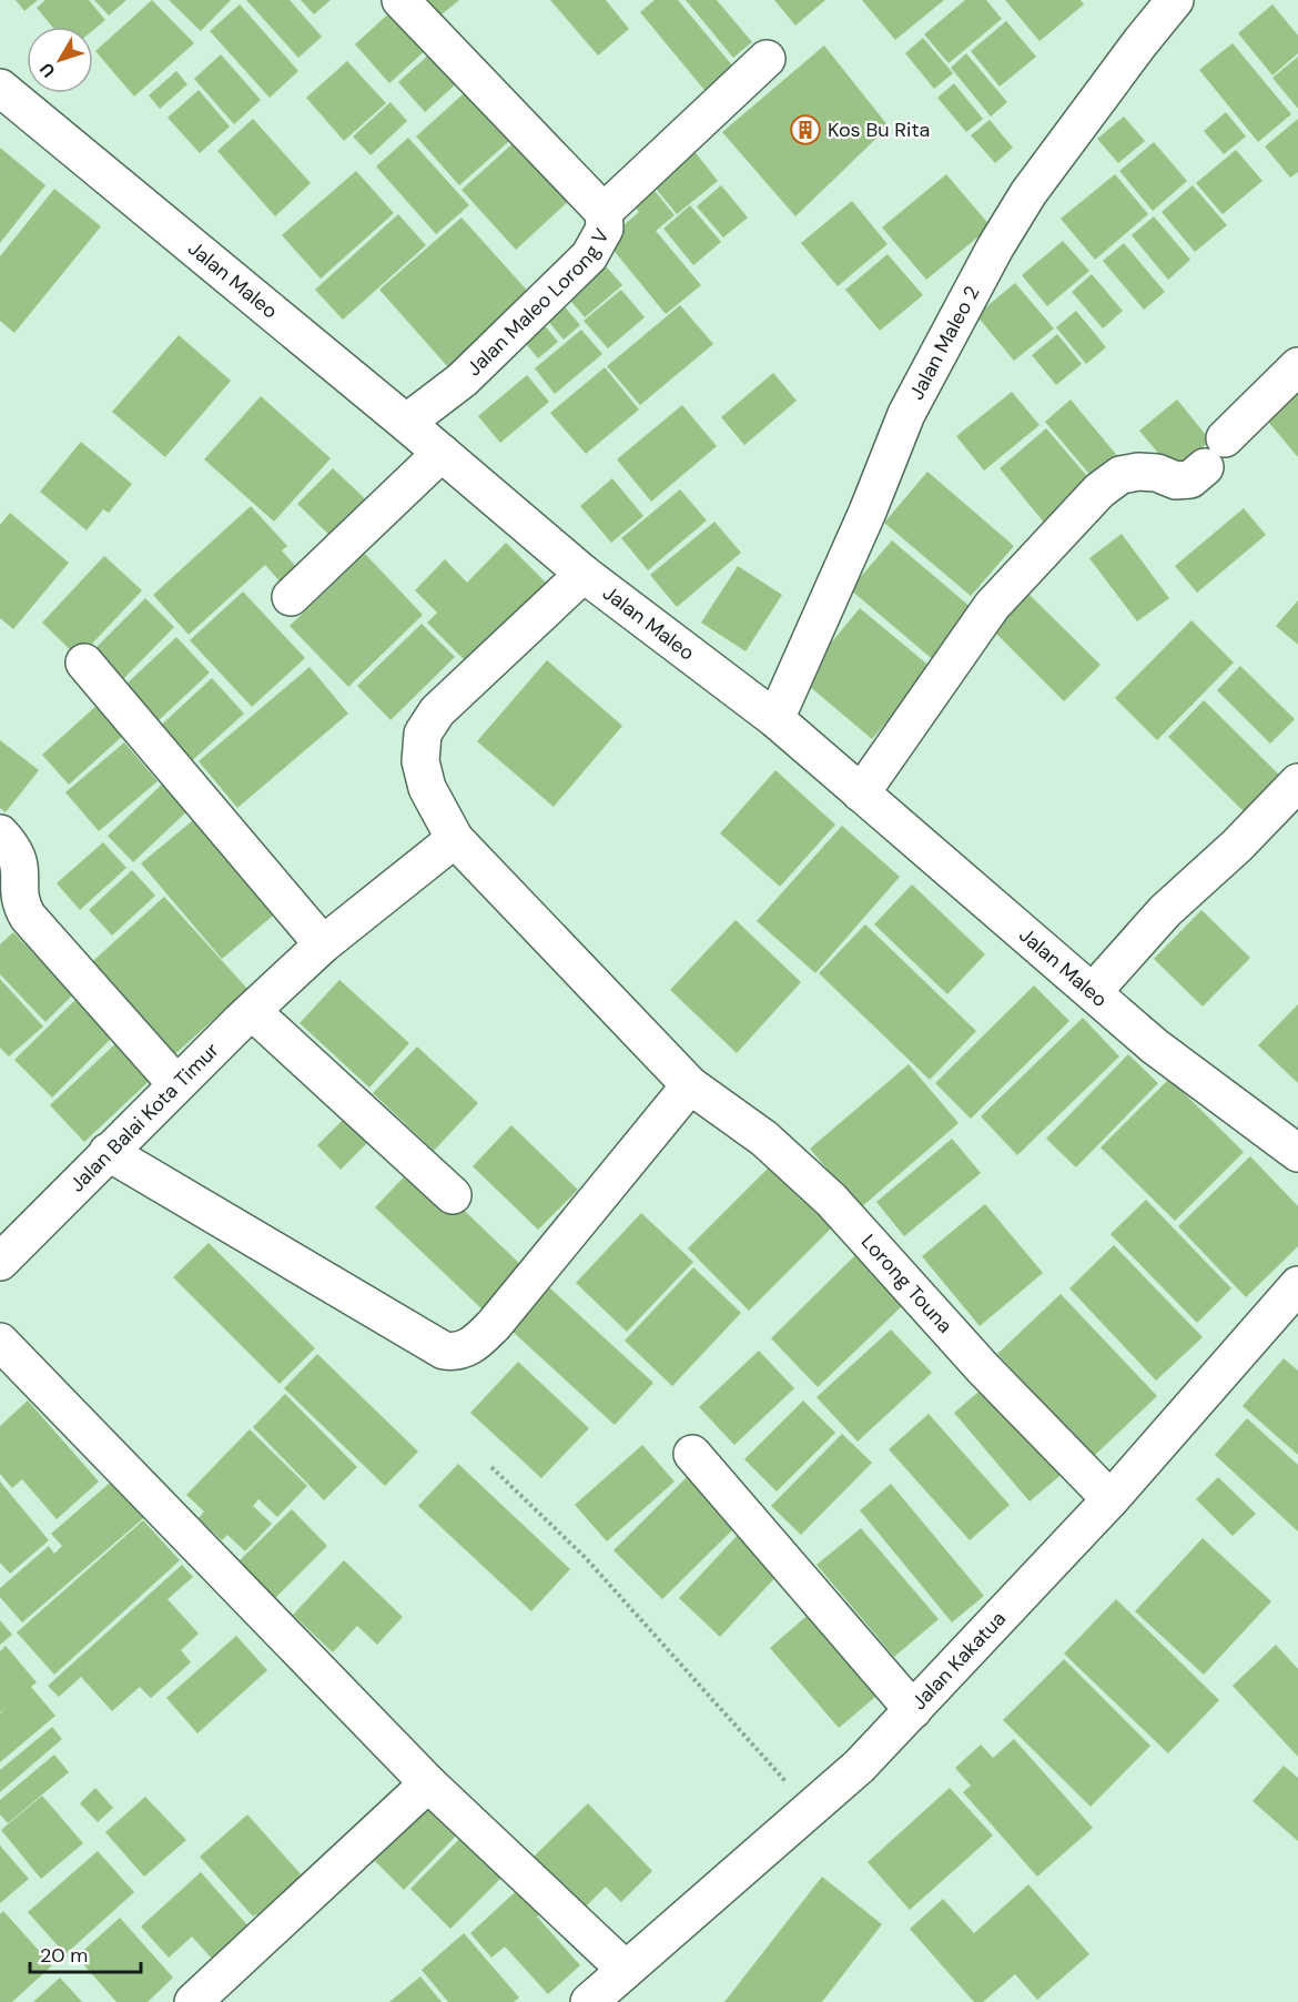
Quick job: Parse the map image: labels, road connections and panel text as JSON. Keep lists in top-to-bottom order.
{
  "streets": {
    "street": [
      "Jalan Maleo",
      "Jalan Maleo Lorong V",
      "Jalan Maleo 2",
      "Jalan Balai Kota Timur",
      "Lorong Touna",
      "Jalan Kakatua"
    ]
  },
  "crossings": [
    ["Jalan Maleo", "Jalan Maleo Lorong V"],
    ["Jalan Maleo", "Jalan Maleo 2"],
    ["Jalan Maleo", "Lorong Touna"],
    ["Jalan Balai Kota Timur", "Lorong Touna"],
    ["Lorong Touna", "Jalan Kakatua"]
  ],
  "places": {
    "building": ["Kos Bu Rita"]
  },
  "scale_bar": "20 m",
  "north": "bottom left"
}
